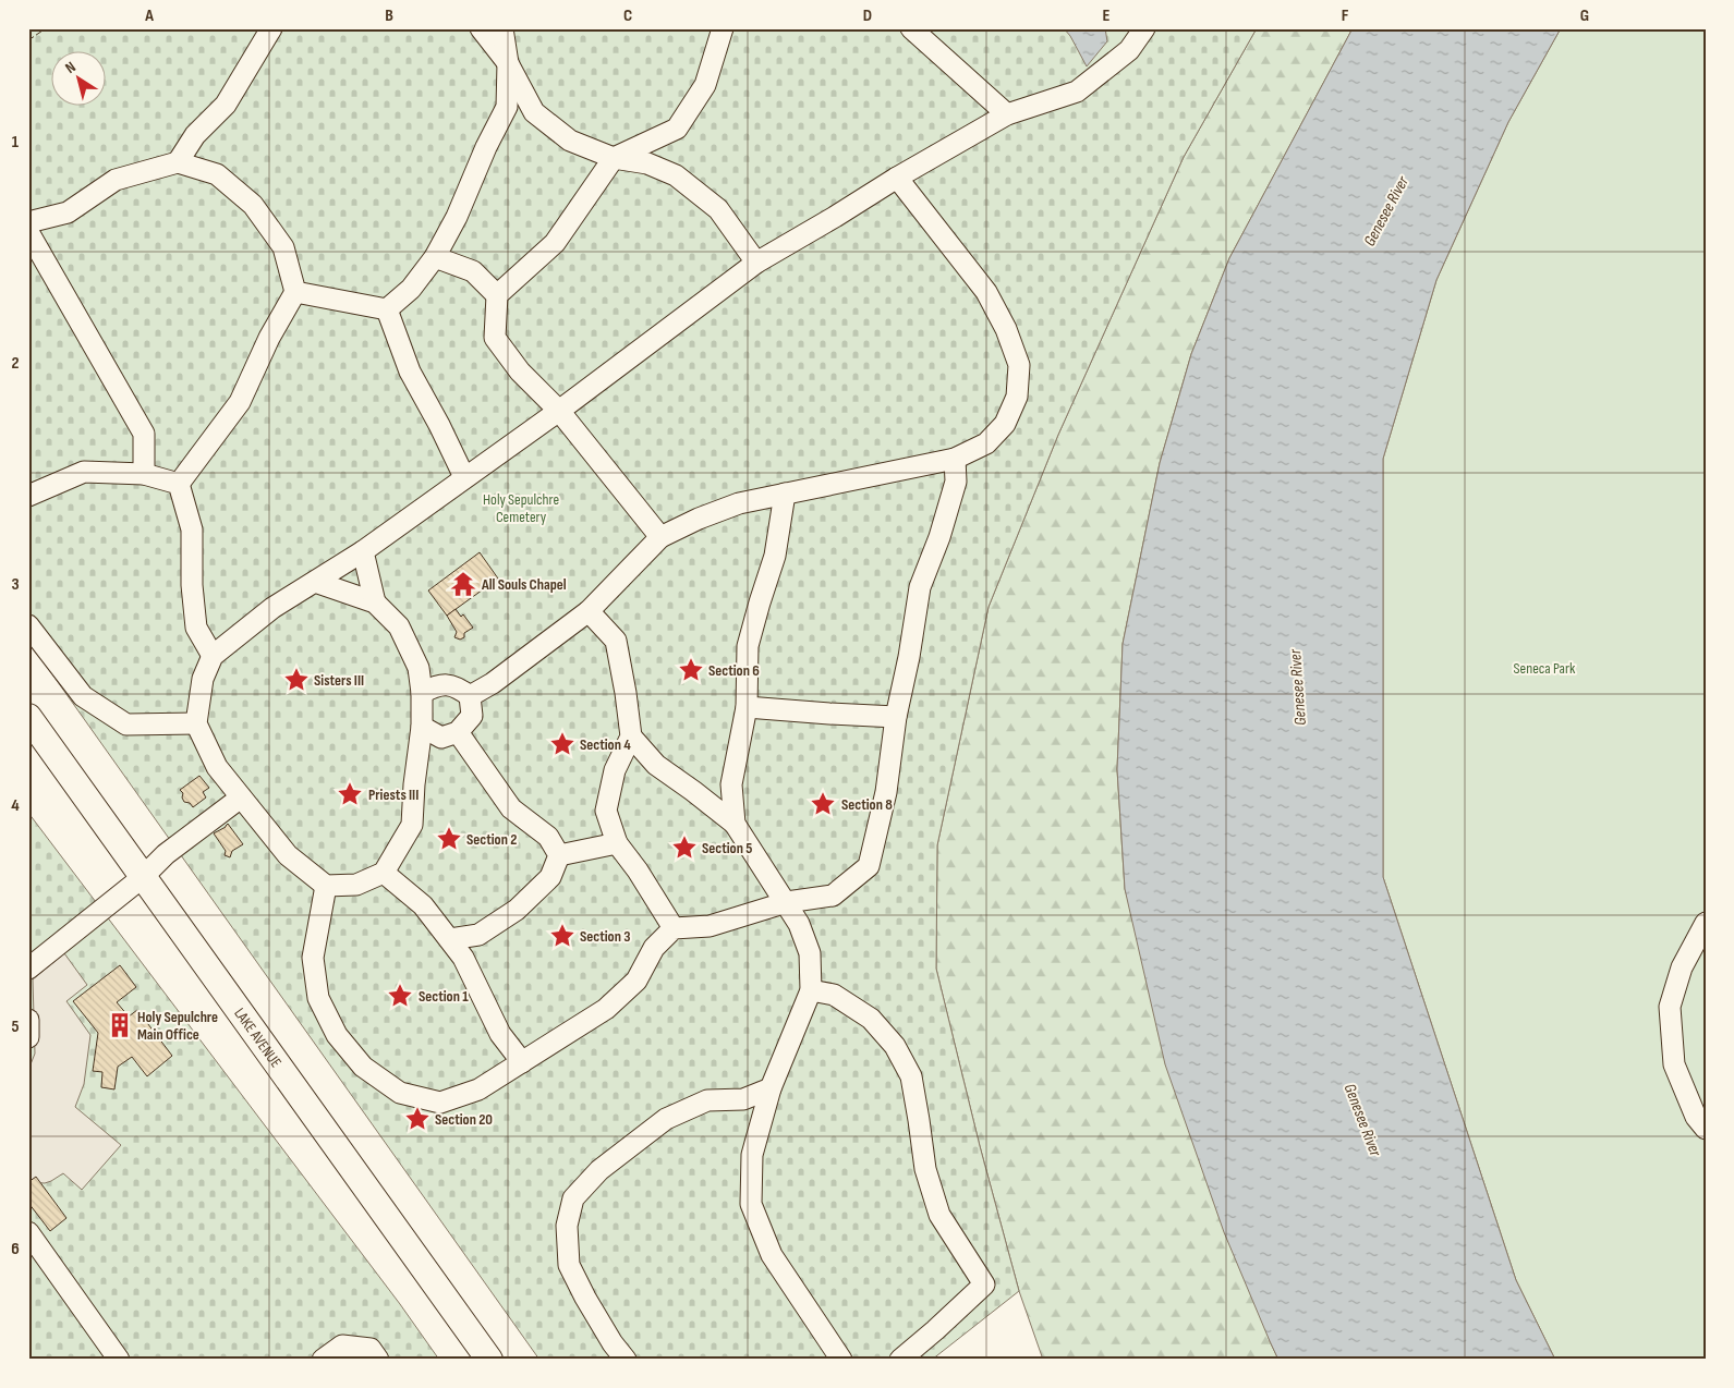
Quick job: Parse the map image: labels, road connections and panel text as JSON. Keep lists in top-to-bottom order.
{
  "streets": {
    "main road": ["LAKE AVENUE"]
  },
  "water": ["Genesee River"],
  "parks": ["Holy Sepulchre Cemetery", "Seneca Park"],
  "places": {
    "temple": ["All Souls Chapel"],
    "place": [
      "Section 6",
      "Sisters III",
      "Section 4",
      "Priests III",
      "Section 8",
      "Section 2",
      "Section 5",
      "Section 3",
      "Section 1",
      "Section 20"
    ],
    "building": ["Holy Sepulchre Main Office"]
  },
  "north": "top left",
  "grid": {
    "columns": [
      "A",
      "B",
      "C",
      "D",
      "E",
      "F",
      "G"
    ],
    "rows": [
      "1",
      "2",
      "3",
      "4",
      "5",
      "6"
    ]
  }
}
